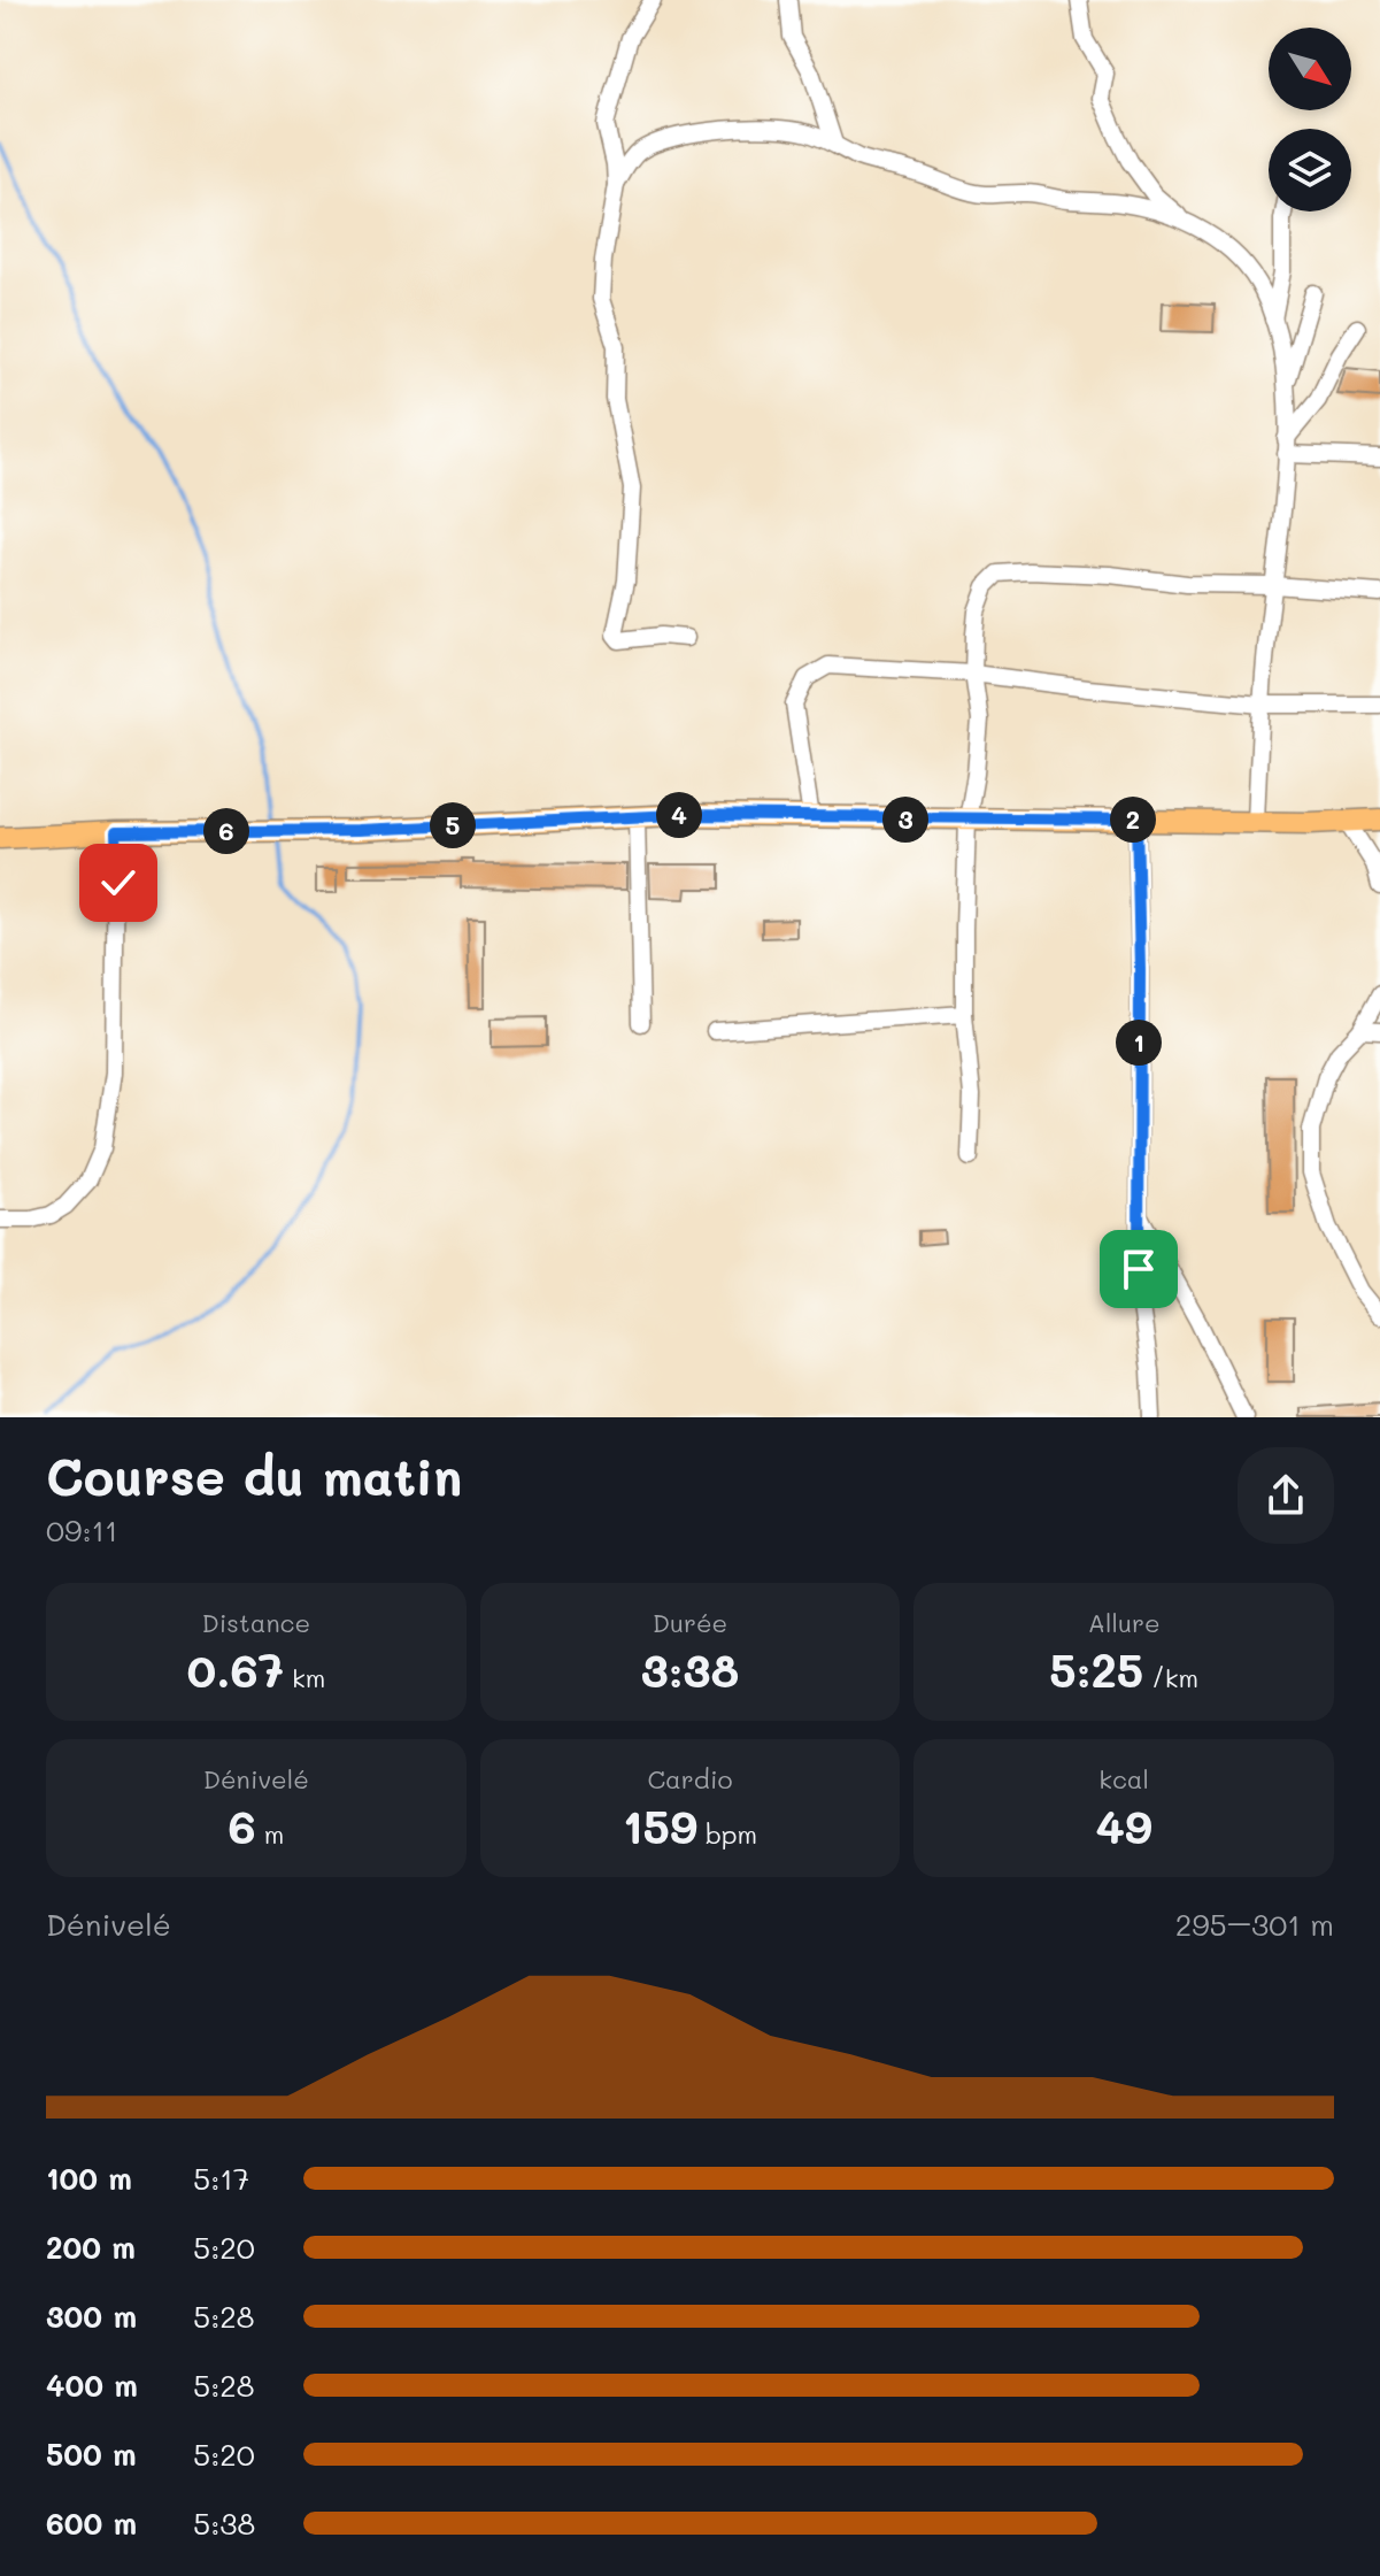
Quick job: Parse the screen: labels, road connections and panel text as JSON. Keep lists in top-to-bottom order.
{
  "north": "bottom right",
  "page": {
    "pins": [
      "4",
      "2",
      "3",
      "5",
      "6",
      "1"
    ],
    "heading": ["Course du matin", "09:11"],
    "stats": [
      ["Distance", "0.67 km"],
      ["Durée", "3:38"],
      ["Allure", "5:25 /km"],
      ["Dénivelé", "6 m"],
      ["Cardio", "159 bpm"],
      ["kcal", "49"]
    ],
    "chart": ["Dénivelé", "295–301 m"],
    "list": [
      {
        "name": "100 m",
        "note": "5:17"
      },
      {
        "name": "200 m",
        "note": "5:20"
      },
      {
        "name": "300 m",
        "note": "5:28"
      },
      {
        "name": "400 m",
        "note": "5:28"
      },
      {
        "name": "500 m",
        "note": "5:20"
      },
      {
        "name": "600 m",
        "note": "5:38"
      }
    ]
  }
}
